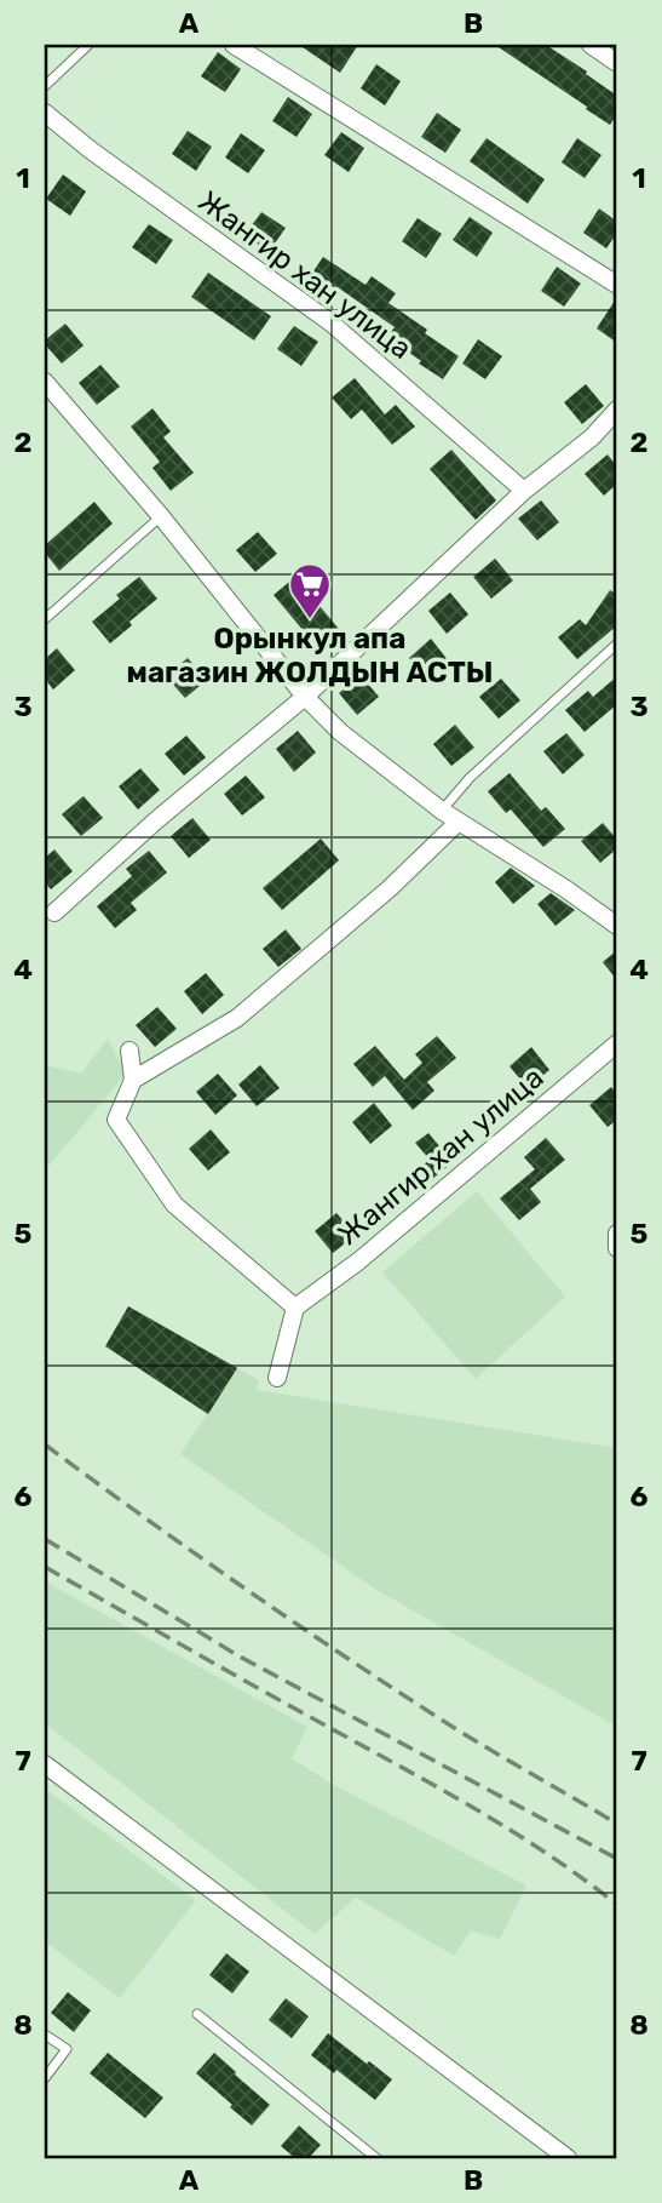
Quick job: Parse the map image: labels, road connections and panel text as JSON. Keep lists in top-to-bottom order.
{
  "streets": {
    "street": ["Жангир хан улица"]
  },
  "places": {
    "supermarket": ["Орынкул апа магазин ЖОЛДЫН АСТЫ"]
  },
  "grid": {
    "columns": ["A", "B"],
    "rows": [
      "1",
      "2",
      "3",
      "4",
      "5",
      "6",
      "7",
      "8"
    ]
  }
}
